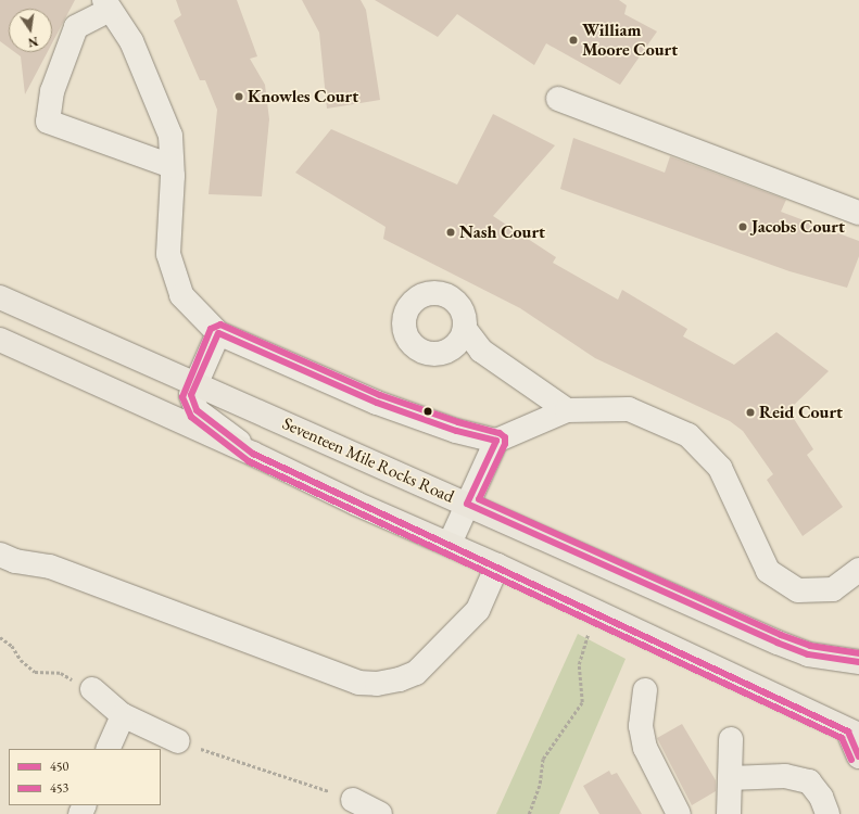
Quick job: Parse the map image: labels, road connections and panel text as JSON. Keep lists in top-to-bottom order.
{
  "streets": {
    "main road": ["Seventeen Mile Rocks Road"]
  },
  "places": [
    "William Moore Court",
    "Knowles Court",
    "Jacobs Court",
    "Nash Court",
    "Reid Court"
  ],
  "lines": ["transit line 453", "transit line 450"],
  "legend": ["450", "453"],
  "north": "bottom"
}
